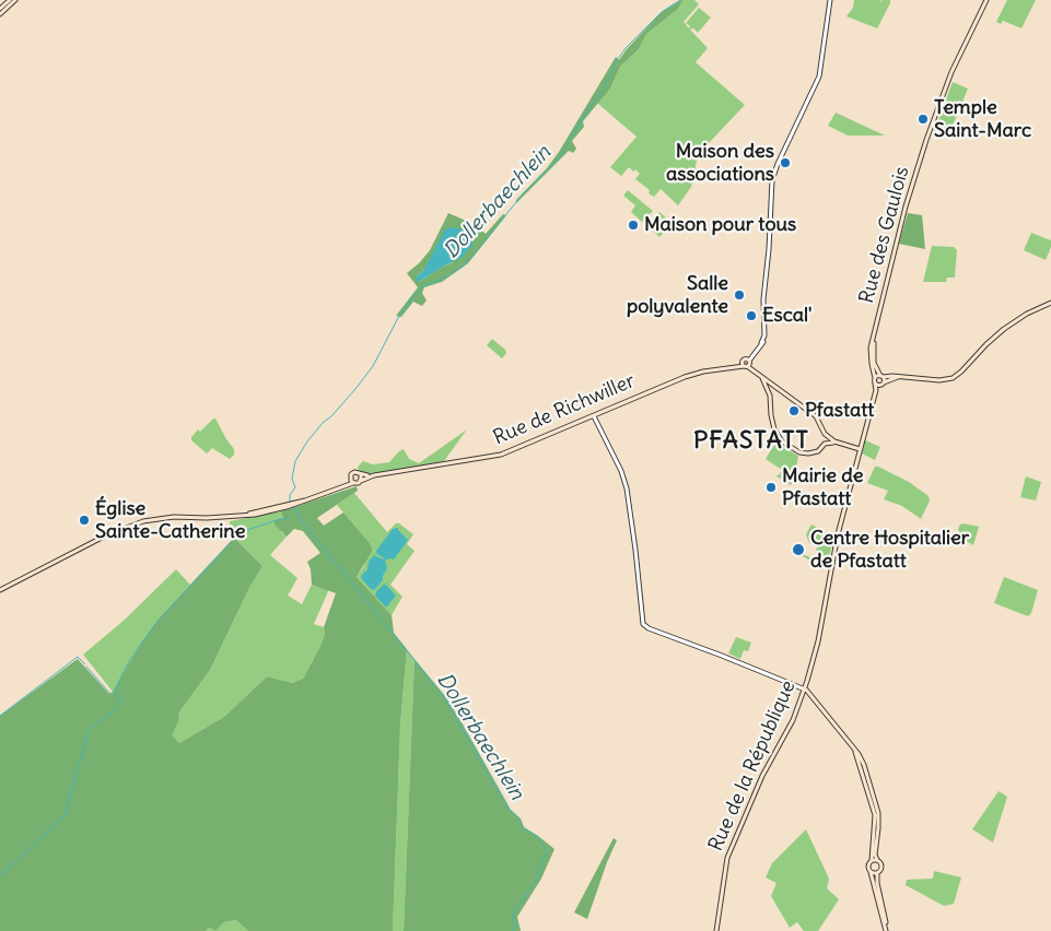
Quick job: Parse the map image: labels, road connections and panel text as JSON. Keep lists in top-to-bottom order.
{
  "streets": {
    "main road": ["Rue des Gaulois", "Rue de Richwiller", "Rue de la République"]
  },
  "crossings": [
    ["Rue des Gaulois", "Rue de la République"]
  ],
  "districts": ["PFASTATT"],
  "water": ["Dollerbaechlein"],
  "places": [
    "Temple Saint-Marc",
    "Maison des associations",
    "Maison pour tous",
    "Salle polyvalente",
    "Escal'",
    "Pfastatt",
    "Mairie de Pfastatt",
    "Église Sainte-Catherine",
    "Centre Hospitalier de Pfastatt"
  ]
}
